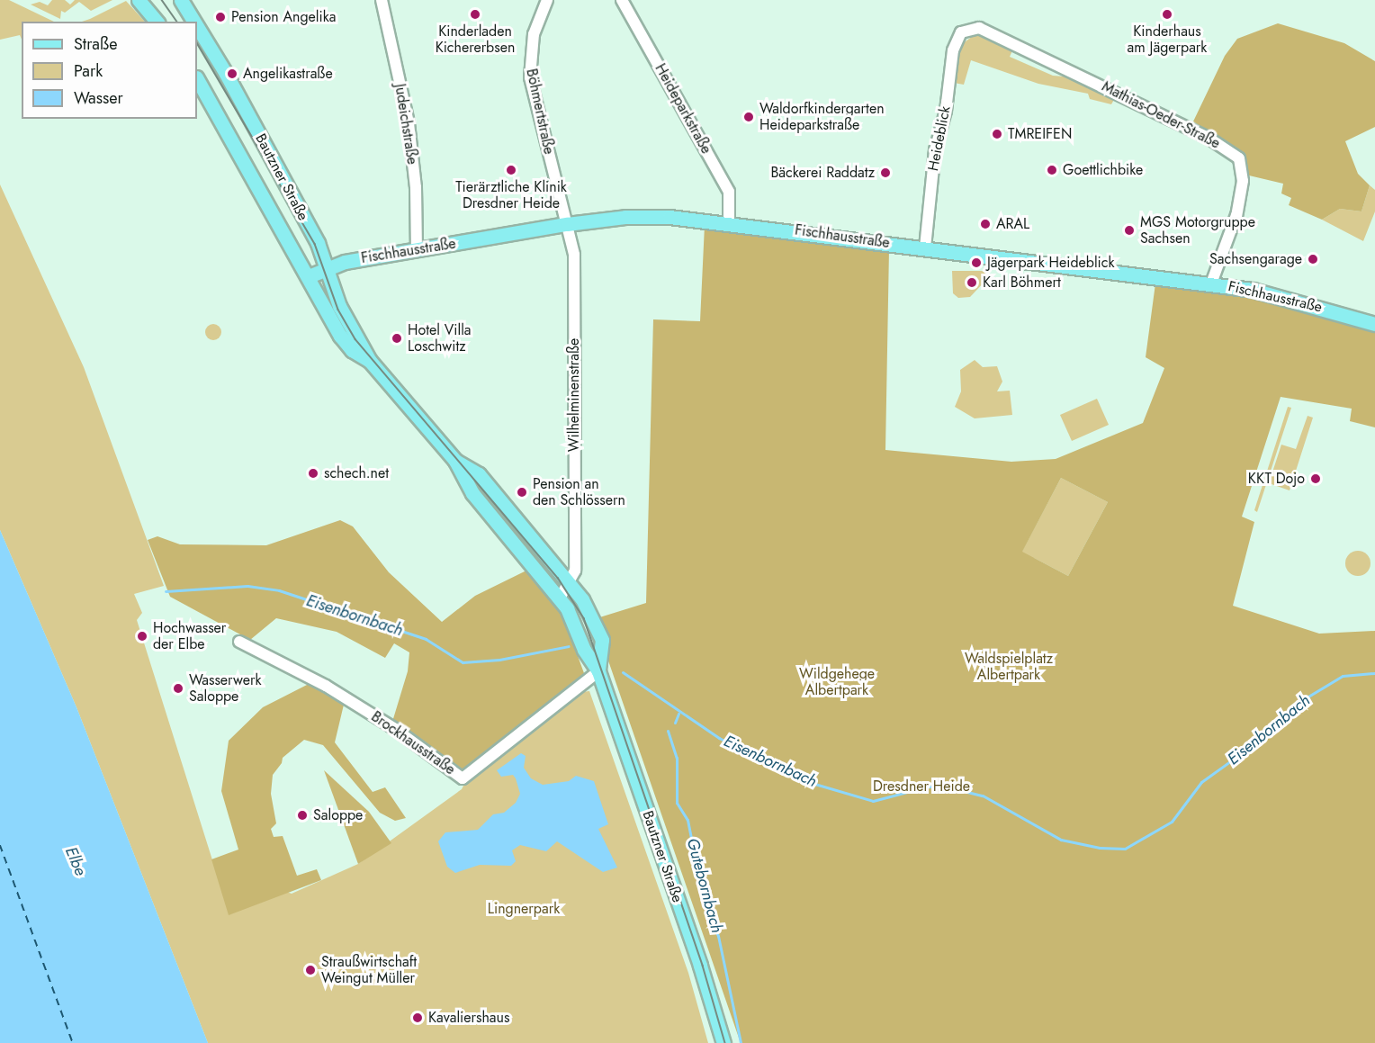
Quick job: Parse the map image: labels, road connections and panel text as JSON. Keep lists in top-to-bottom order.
{
  "streets": {
    "main road": ["Bautzner Straße", "Fischhausstraße"],
    "street": [
      "Heideparkstraße",
      "Böhmertstraße",
      "Mathias-Oeder-Straße",
      "Judeichstraße",
      "Heideblick",
      "Wilhelminenstraße",
      "Brockhausstraße"
    ]
  },
  "crossings": [
    ["Heideparkstraße", "Fischhausstraße"],
    ["Böhmertstraße", "Fischhausstraße"],
    ["Böhmertstraße", "Wilhelminenstraße"],
    ["Mathias-Oeder-Straße", "Heideblick"],
    ["Mathias-Oeder-Straße", "Fischhausstraße"],
    ["Judeichstraße", "Fischhausstraße"],
    ["Heideblick", "Fischhausstraße"],
    ["Bautzner Straße", "Fischhausstraße"],
    ["Bautzner Straße", "Wilhelminenstraße"],
    ["Bautzner Straße", "Brockhausstraße"],
    ["Fischhausstraße", "Wilhelminenstraße"]
  ],
  "water": ["Eisenbornbach", "Elbe", "Gutebornbach"],
  "parks": [
    "Waldspielplatz Albertpark",
    "Wildgehege Albertpark",
    "Dresdner Heide",
    "Lingnerpark"
  ],
  "places": [
    "Kinderladen Kichererbsen",
    "Kinderhaus am Jägerpark",
    "Pension Angelika",
    "Angelikastraße",
    "Waldorfkindergarten Heideparkstraße",
    "TMREIFEN",
    "Tierärztliche Klinik Dresdner Heide",
    "Goettlichbike",
    "Bäckerei Raddatz",
    "ARAL",
    "MGS Motorgruppe Sachsen",
    "Sachsengarage",
    "Jägerpark Heideblick",
    "Karl Böhmert",
    "Hotel Villa Loschwitz",
    "schech.net",
    "KKT Dojo",
    "Pension an den Schlössern",
    "Hochwasser der Elbe",
    "Wasserwerk Saloppe",
    "Saloppe",
    "Straußwirtschaft Weingut Müller",
    "Kavaliershaus"
  ],
  "legend": ["Straße", "Park", "Wasser"]
}
